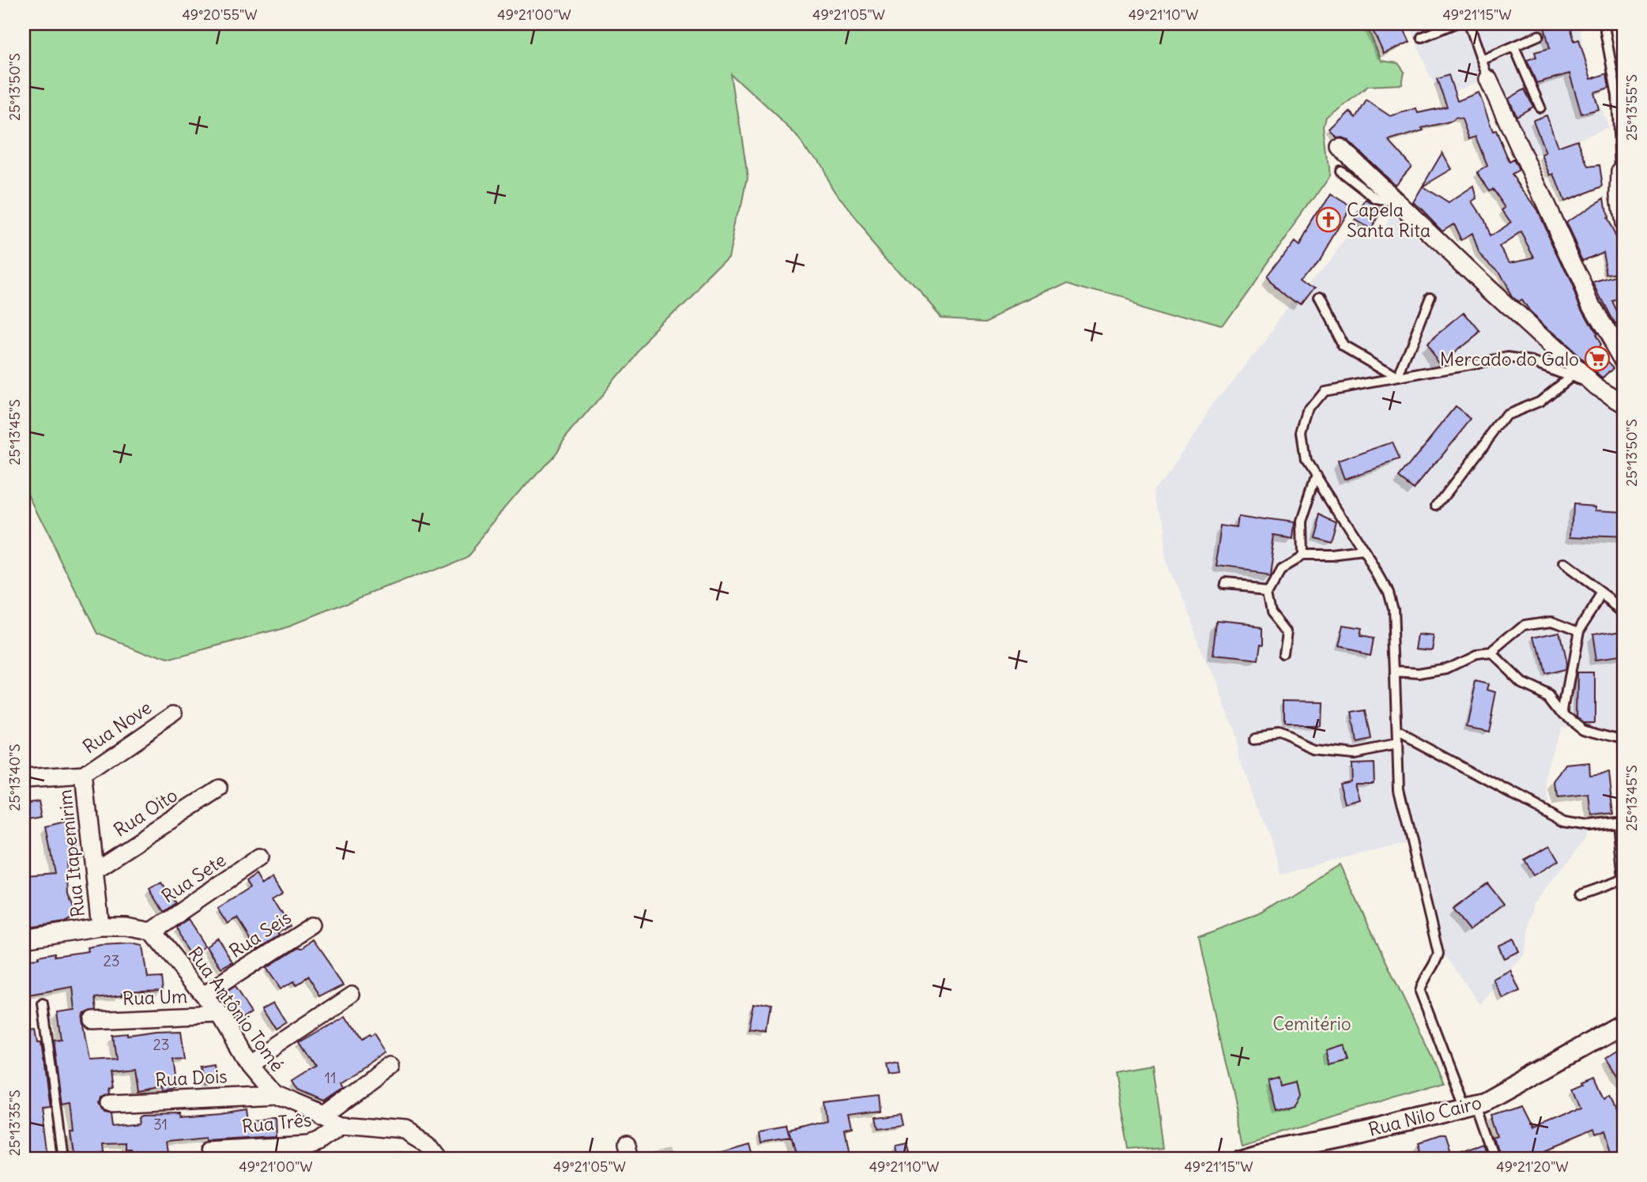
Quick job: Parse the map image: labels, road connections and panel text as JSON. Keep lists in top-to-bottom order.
{
  "streets": {
    "street": [
      "Rua Nove",
      "Rua Oito",
      "Rua Itapemirim",
      "Rua Sete",
      "Rua Seis",
      "Rua Um",
      "Rua Antônio Tomé",
      "Rua Dois",
      "Rua Nilo Cairo",
      "Rua Três"
    ]
  },
  "crossings": [
    ["Rua Nove", "Rua Itapemirim"],
    ["Rua Oito", "Rua Itapemirim"],
    ["Rua Sete", "Rua Antônio Tomé"],
    ["Rua Seis", "Rua Antônio Tomé"],
    ["Rua Um", "Rua Antônio Tomé"],
    ["Rua Antônio Tomé", "Rua Dois"],
    ["Rua Antônio Tomé", "Rua Três"]
  ],
  "parks": ["Cemitério"],
  "places": {
    "church": ["Capela Santa Rita"],
    "supermarket": ["Mercado do Galo"]
  },
  "house_numbers": [
    "23",
    "23",
    "11",
    "31"
  ],
  "coordinates": [
    "49°20'55\"W",
    "49°21'00\"W",
    "49°21'05\"W",
    "49°21'10\"W",
    "49°21'15\"W",
    "25°13'50\"S",
    "25°13'55\"S",
    "25°13'45\"S",
    "25°13'40\"S",
    "25°13'35\"S",
    "49°21'20\"W"
  ]
}
